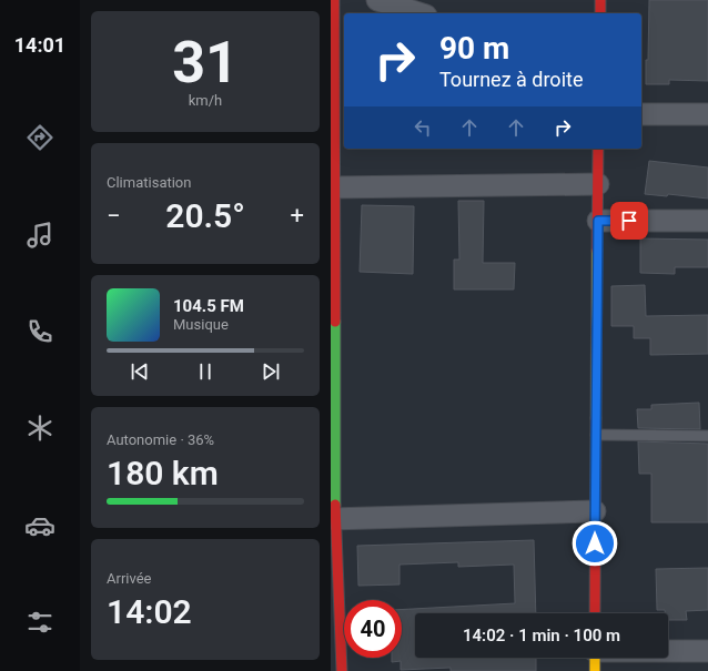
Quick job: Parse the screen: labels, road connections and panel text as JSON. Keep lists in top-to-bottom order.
{
  "page": {
    "tabs": "14:01",
    "tile": [
      ["31", "km/h"],
      "Climatisation",
      ["Autonomie · 36%", "180 km"],
      ["Arrivée", "14:02"]
    ],
    "turn": ["90 m", "Tournez à droite"],
    "heat": ["−", "20.5°", "+"],
    "song": ["104.5 FM", "Musique"],
    "limit": "40",
    "trip": "14:02 · 1 min · 100 m"
  }
}
